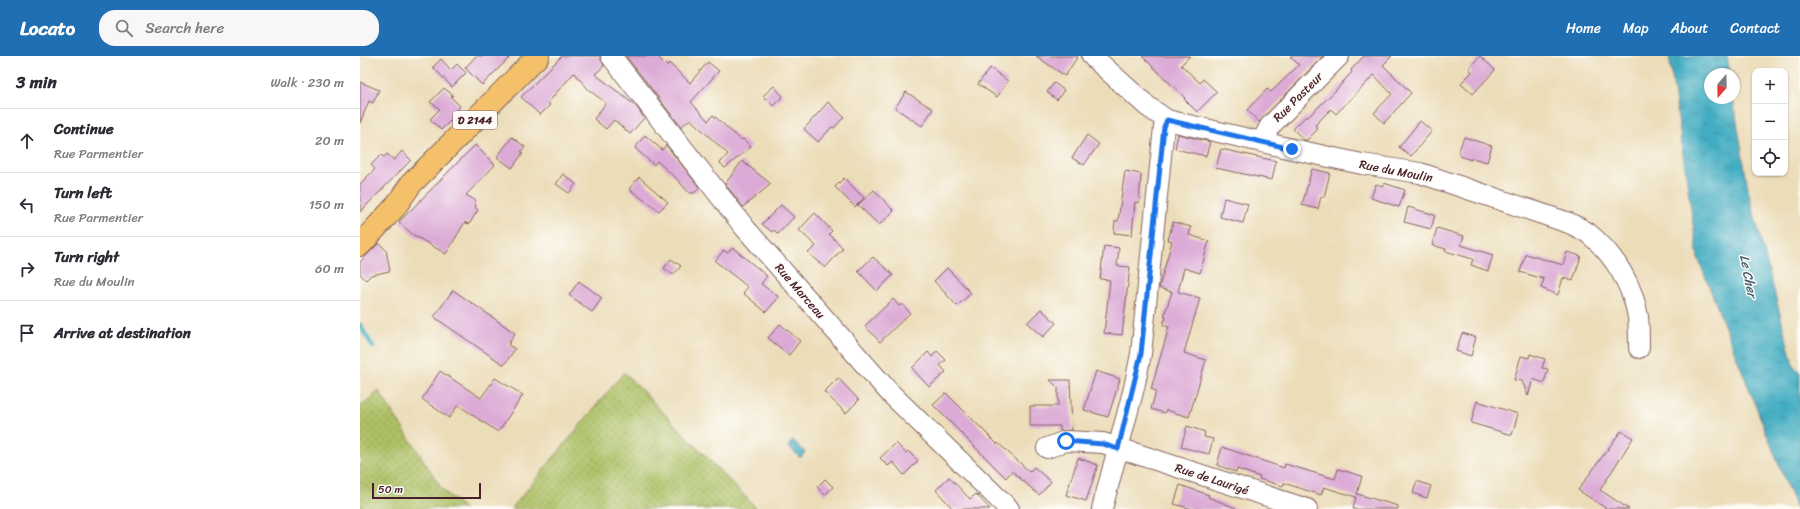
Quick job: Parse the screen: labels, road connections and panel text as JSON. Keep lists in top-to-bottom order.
{
  "streets": {
    "main road": ["D 2144"],
    "street": [
      "Rue Pasteur",
      "Rue du Moulin",
      "Rue Marceau",
      "Rue de Laurigé"
    ]
  },
  "crossings": [
    ["Rue Pasteur", "Rue du Moulin"]
  ],
  "water": ["Le Cher"],
  "scale_bar": "50 m",
  "north": "bottom",
  "page": {
    "header": "Locato",
    "search": "Search here",
    "nav": [
      "Home",
      "Map",
      "About",
      "Contact"
    ],
    "heading": ["3 min", "Walk · 230 m"],
    "map_buttons": ["+", "−"],
    "list": [
      ["Continue", "Rue Parmentier", "20 m"],
      ["Turn left", "Rue Parmentier", "150 m"],
      ["Turn right", "Rue du Moulin", "60 m"],
      "Arrive at destination"
    ],
    "scale": "50 m"
  }
}
